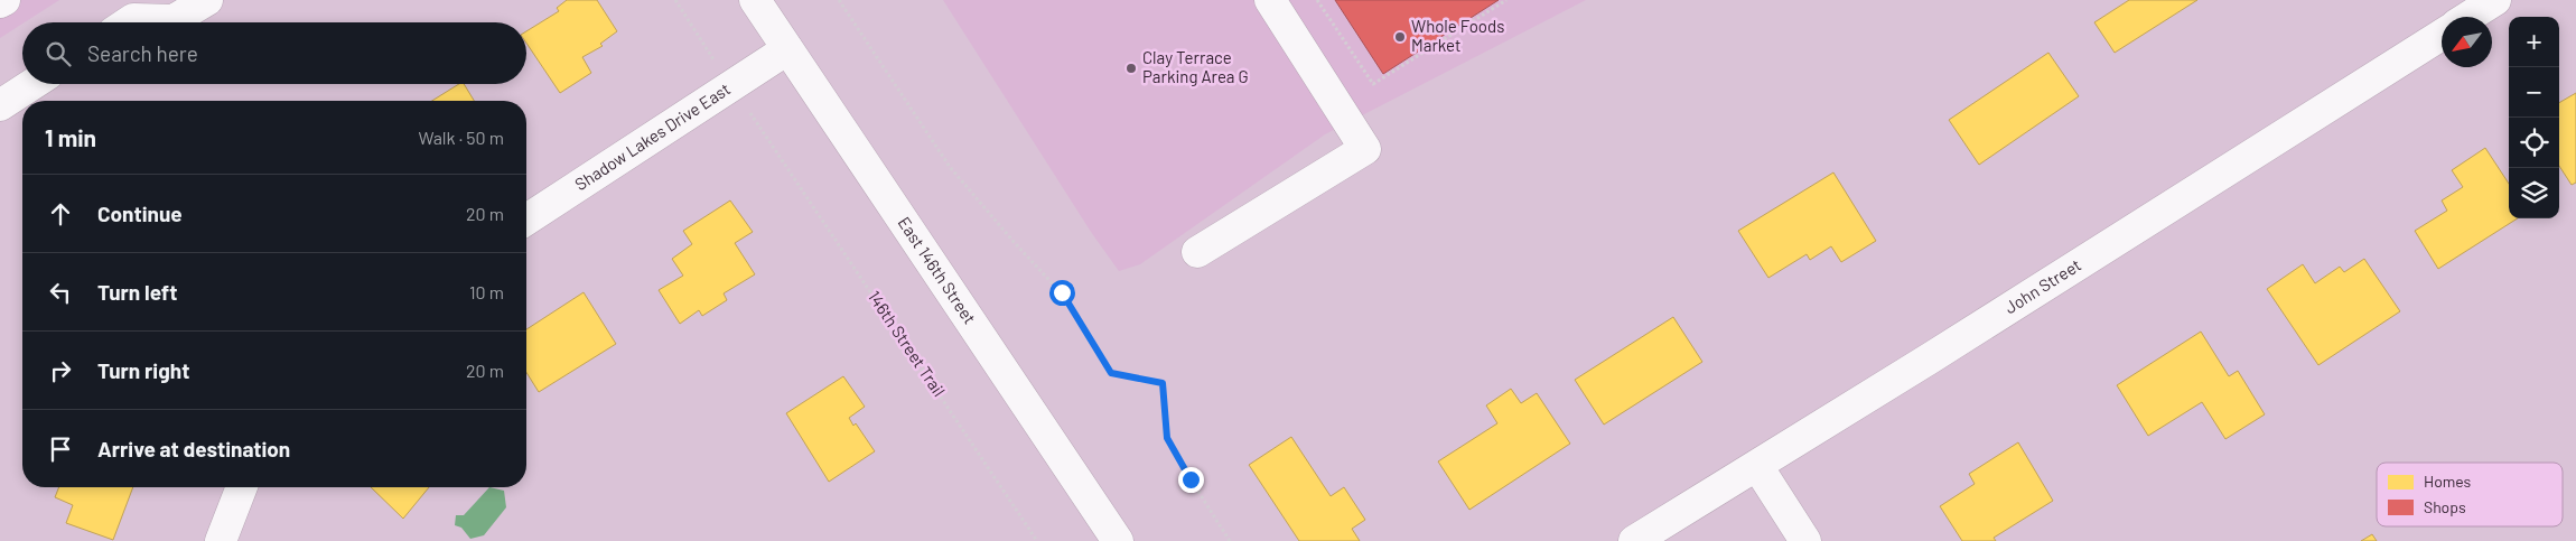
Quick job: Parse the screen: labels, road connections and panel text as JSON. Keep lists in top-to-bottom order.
{
  "streets": {
    "street": ["Shadow Lakes Drive East", "East 146th Street", "John Street"],
    "path": ["146th Street Trail"]
  },
  "crossings": [
    ["Shadow Lakes Drive East", "East 146th Street"]
  ],
  "places": ["Whole Foods Market", "Clay Terrace Parking Area G"],
  "legend": ["Homes", "Shops"],
  "north": "bottom left",
  "page": {
    "map_buttons": ["+", "−"],
    "search": "Search here",
    "heading": ["1 min", "Walk · 50 m"],
    "list": [
      ["Continue", "20 m"],
      ["Turn left", "10 m"],
      ["Turn right", "20 m"],
      "Arrive at destination"
    ]
  }
}
